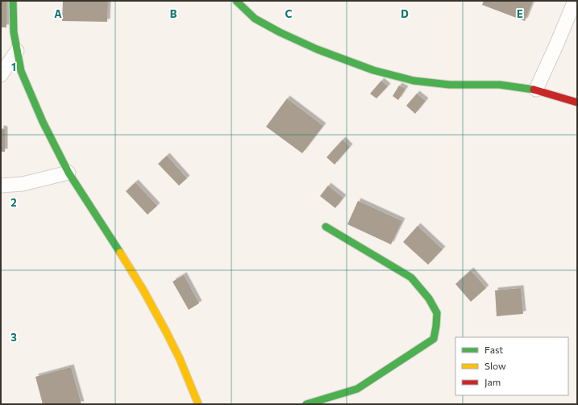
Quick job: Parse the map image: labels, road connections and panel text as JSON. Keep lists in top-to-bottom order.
{
  "legend": ["Fast", "Slow", "Jam"],
  "grid": {
    "columns": [
      "A",
      "B",
      "C",
      "D",
      "E"
    ],
    "rows": ["1", "2", "3"]
  }
}
